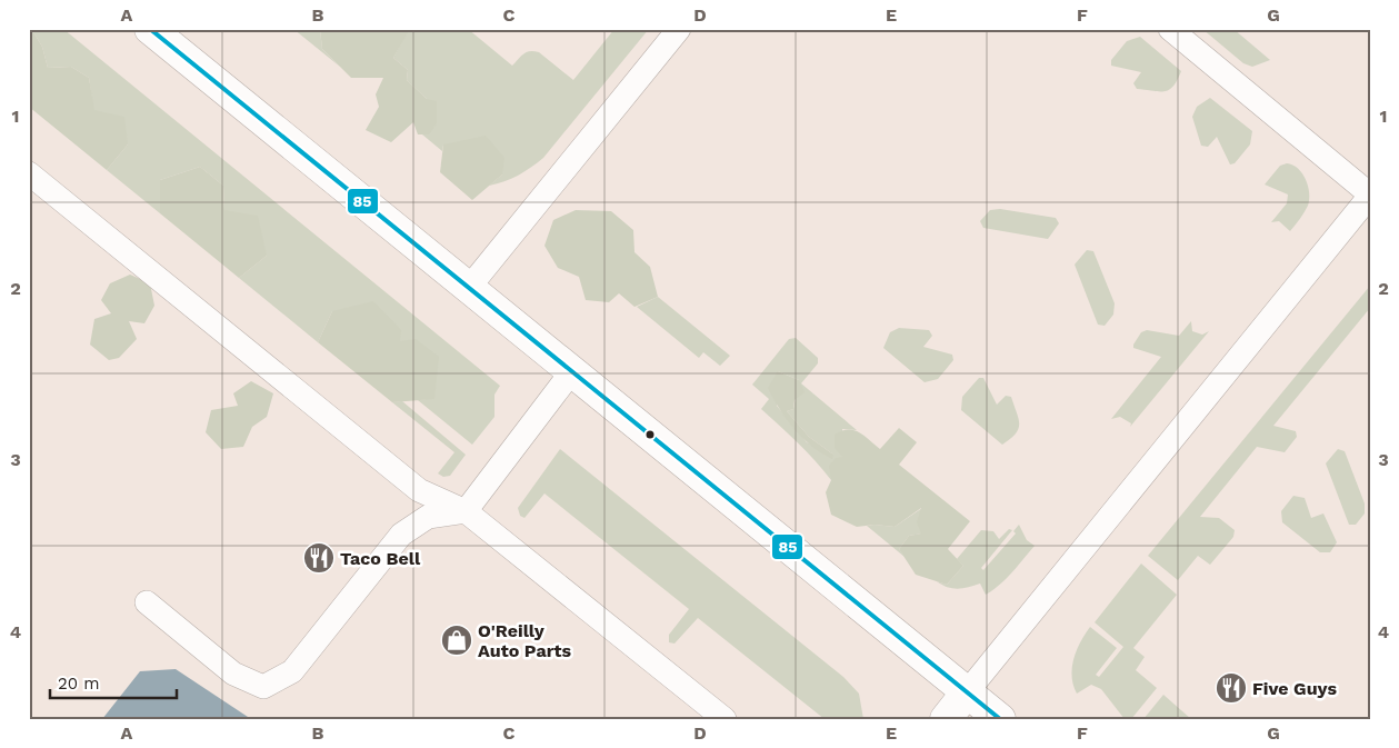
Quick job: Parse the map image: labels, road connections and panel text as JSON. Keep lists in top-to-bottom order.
{
  "places": {
    "restaurant": ["Taco Bell", "Five Guys"],
    "shop": ["O'Reilly Auto Parts"]
  },
  "lines": ["transit line 85"],
  "scale_bar": "20 m",
  "grid": {
    "columns": [
      "A",
      "B",
      "C",
      "D",
      "E",
      "F",
      "G"
    ],
    "rows": [
      "1",
      "2",
      "3",
      "4"
    ]
  }
}
